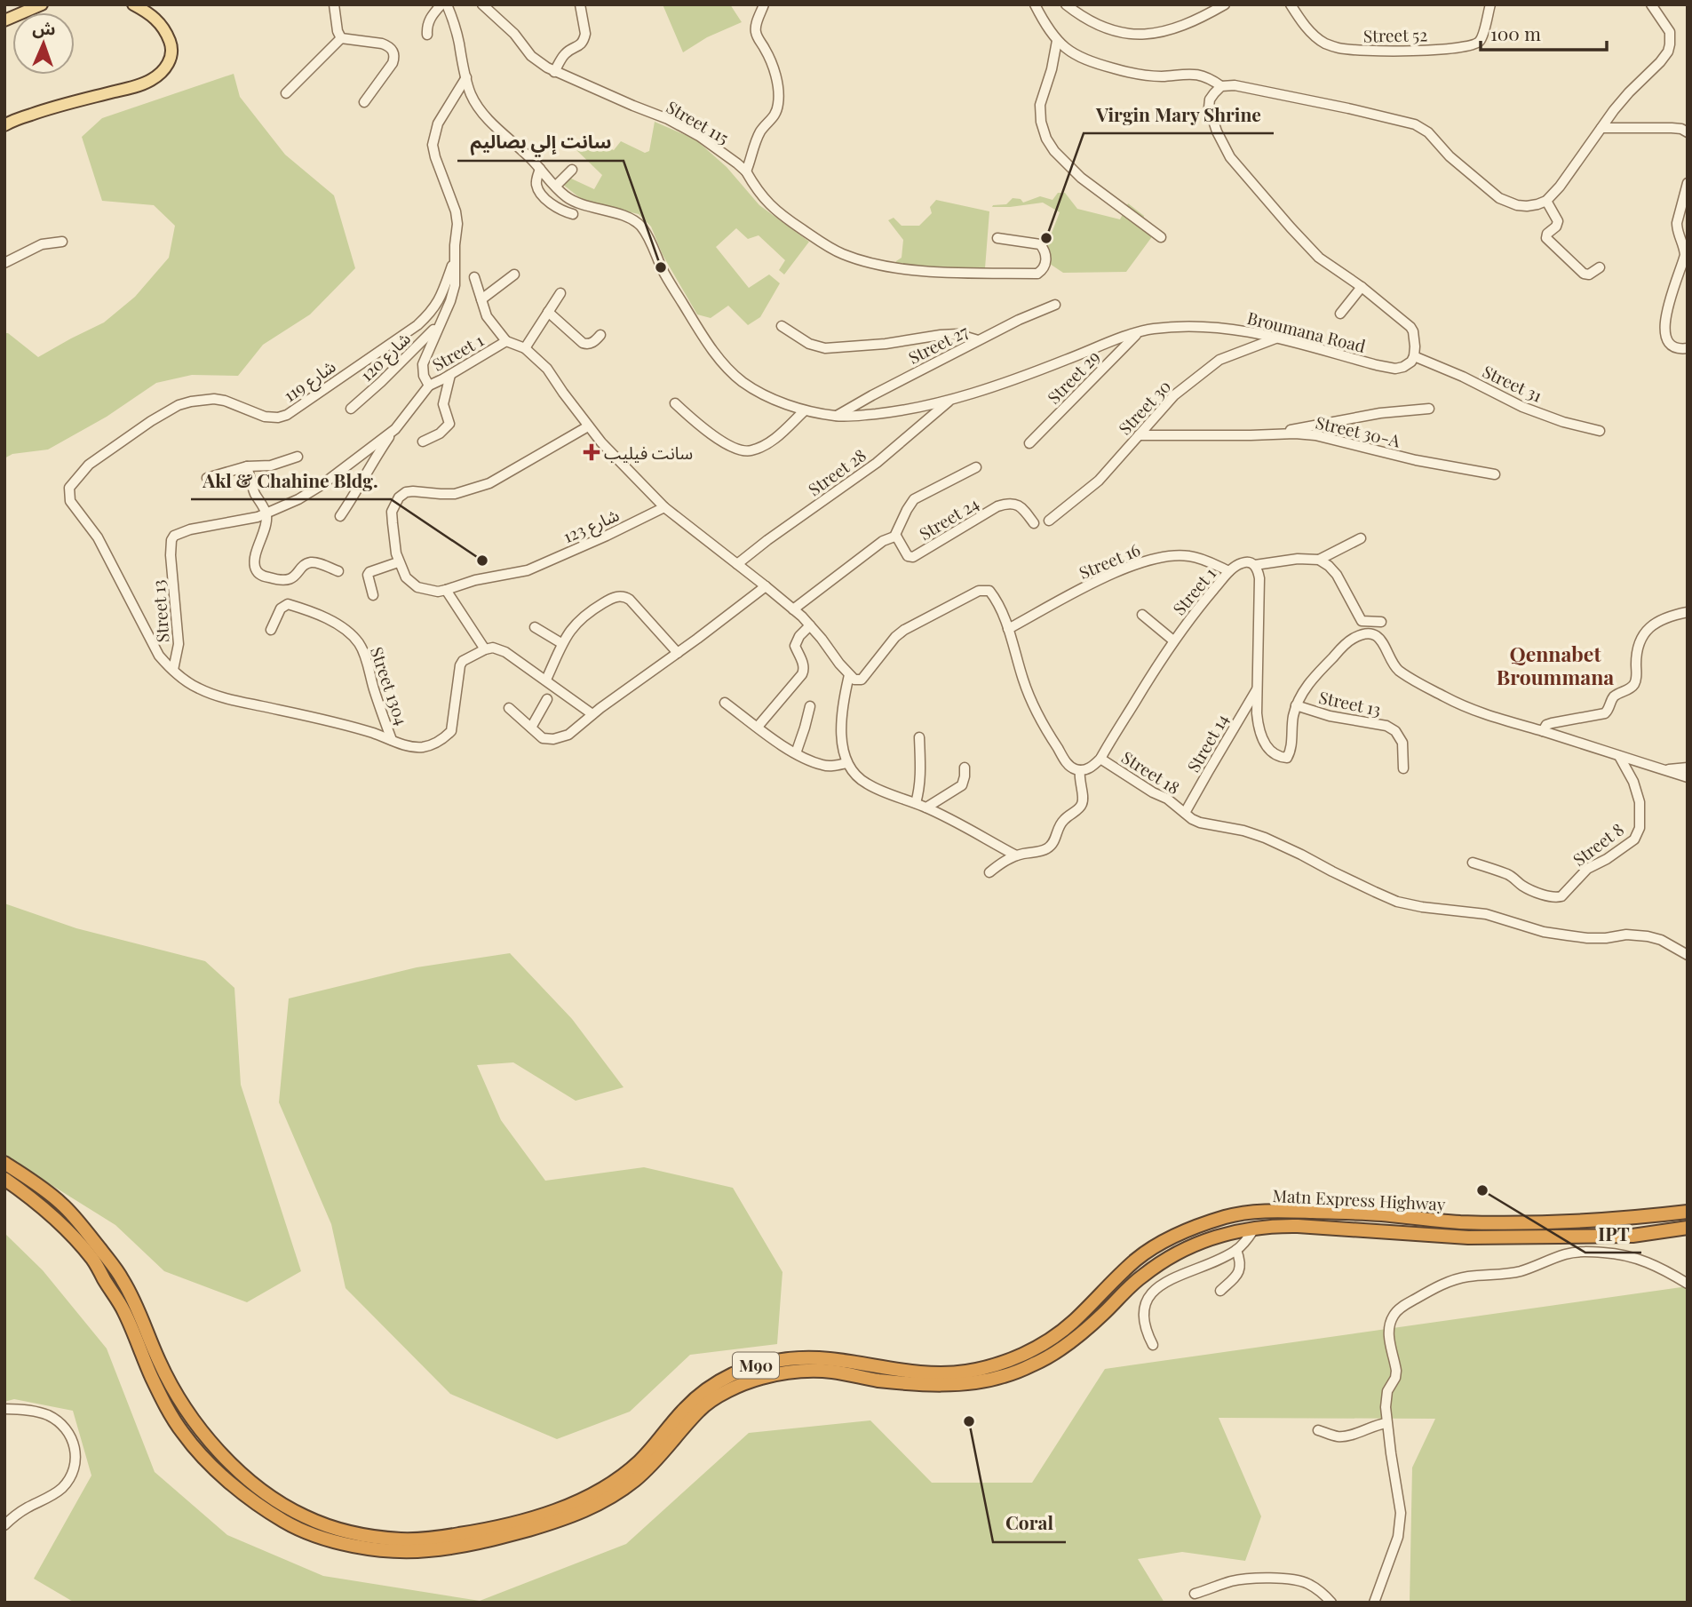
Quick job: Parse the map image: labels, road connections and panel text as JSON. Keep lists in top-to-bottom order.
{
  "streets": {
    "highway": ["Matn Express Highway", "M90"],
    "street": [
      "Street 52",
      "Street 115",
      "Broumana Road",
      "Street 27",
      "Street 1",
      "شارع 120",
      "Street 29",
      "شارع 119",
      "Street 31",
      "Street 30",
      "Street 30-A",
      "Street 28",
      "Street 24",
      "شارع 123",
      "Street 16",
      "Street 13",
      "Street 1304",
      "Street 14",
      "Street 18",
      "Street 8"
    ]
  },
  "crossings": [
    ["Broumana Road", "Street 27"],
    ["Broumana Road", "Street 1"],
    ["Broumana Road", "Street 29"],
    ["Broumana Road", "Street 31"],
    ["Broumana Road", "Street 30"],
    ["Broumana Road", "Street 28"],
    ["Street 1", "شارع 120"],
    ["Street 1", "شارع 119"],
    ["Street 1", "Street 28"],
    ["Street 1", "Street 24"],
    ["Street 1", "شارع 123"],
    ["Street 1", "Street 16"],
    ["Street 1", "Street 13"],
    ["Street 1", "Street 18"],
    ["شارع 119", "Street 13"],
    ["Street 30", "Street 30-A"],
    ["Street 14", "Street 18"]
  ],
  "districts": ["Qennabet Broummana"],
  "places": {
    "other": [
      "Virgin Mary Shrine",
      "سانت إلي بصاليم",
      "Akl & Chahine Bldg.",
      "IPT",
      "Coral"
    ],
    "health": ["سانت فيليب"]
  },
  "scale_bar": "100 m",
  "north": "top"
}
